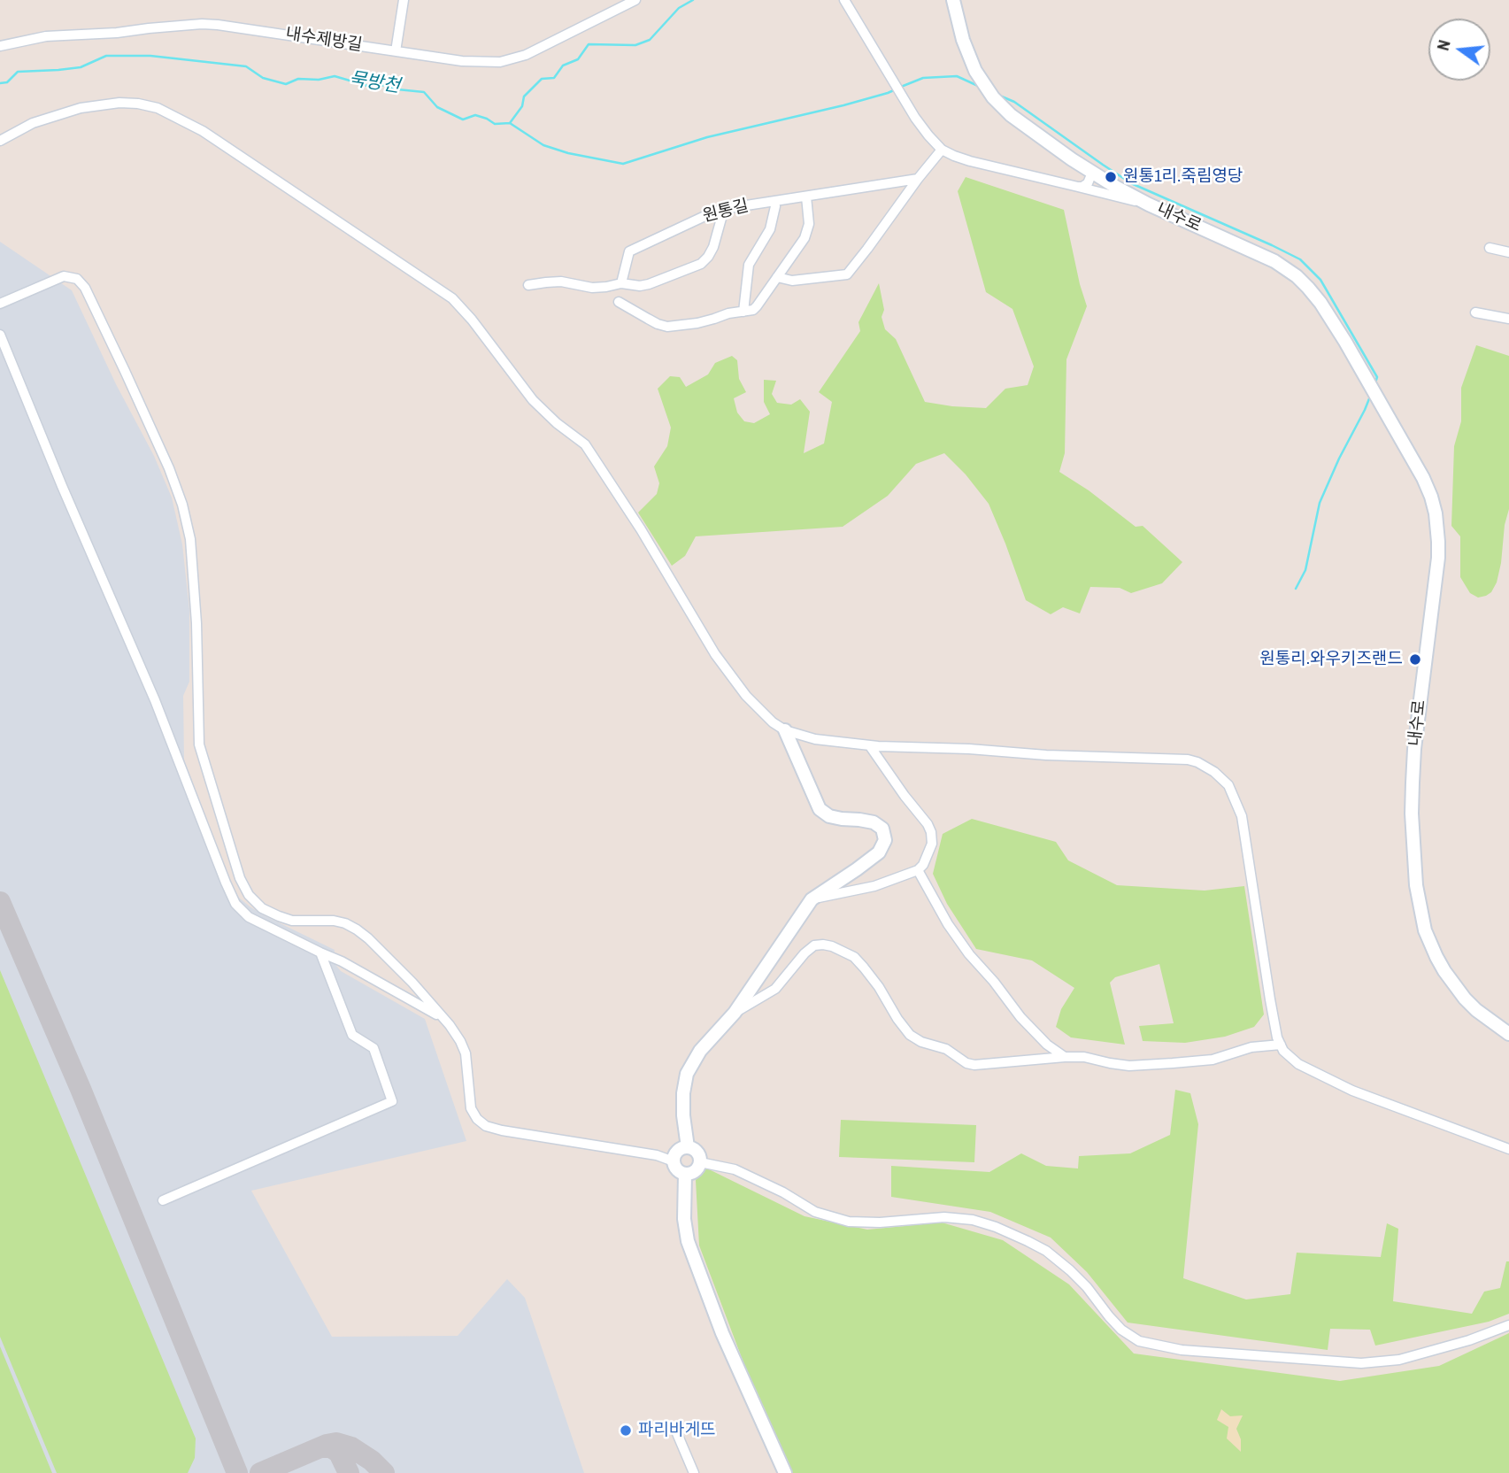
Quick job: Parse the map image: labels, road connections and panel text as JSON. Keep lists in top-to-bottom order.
{
  "streets": {
    "street": ["내수제방길", "원통길", "내수로"]
  },
  "water": ["묵방천"],
  "places": ["원통1리.죽림영당", "원통리.와우키즈랜드", "파리바게뜨"],
  "north": "left"
}
